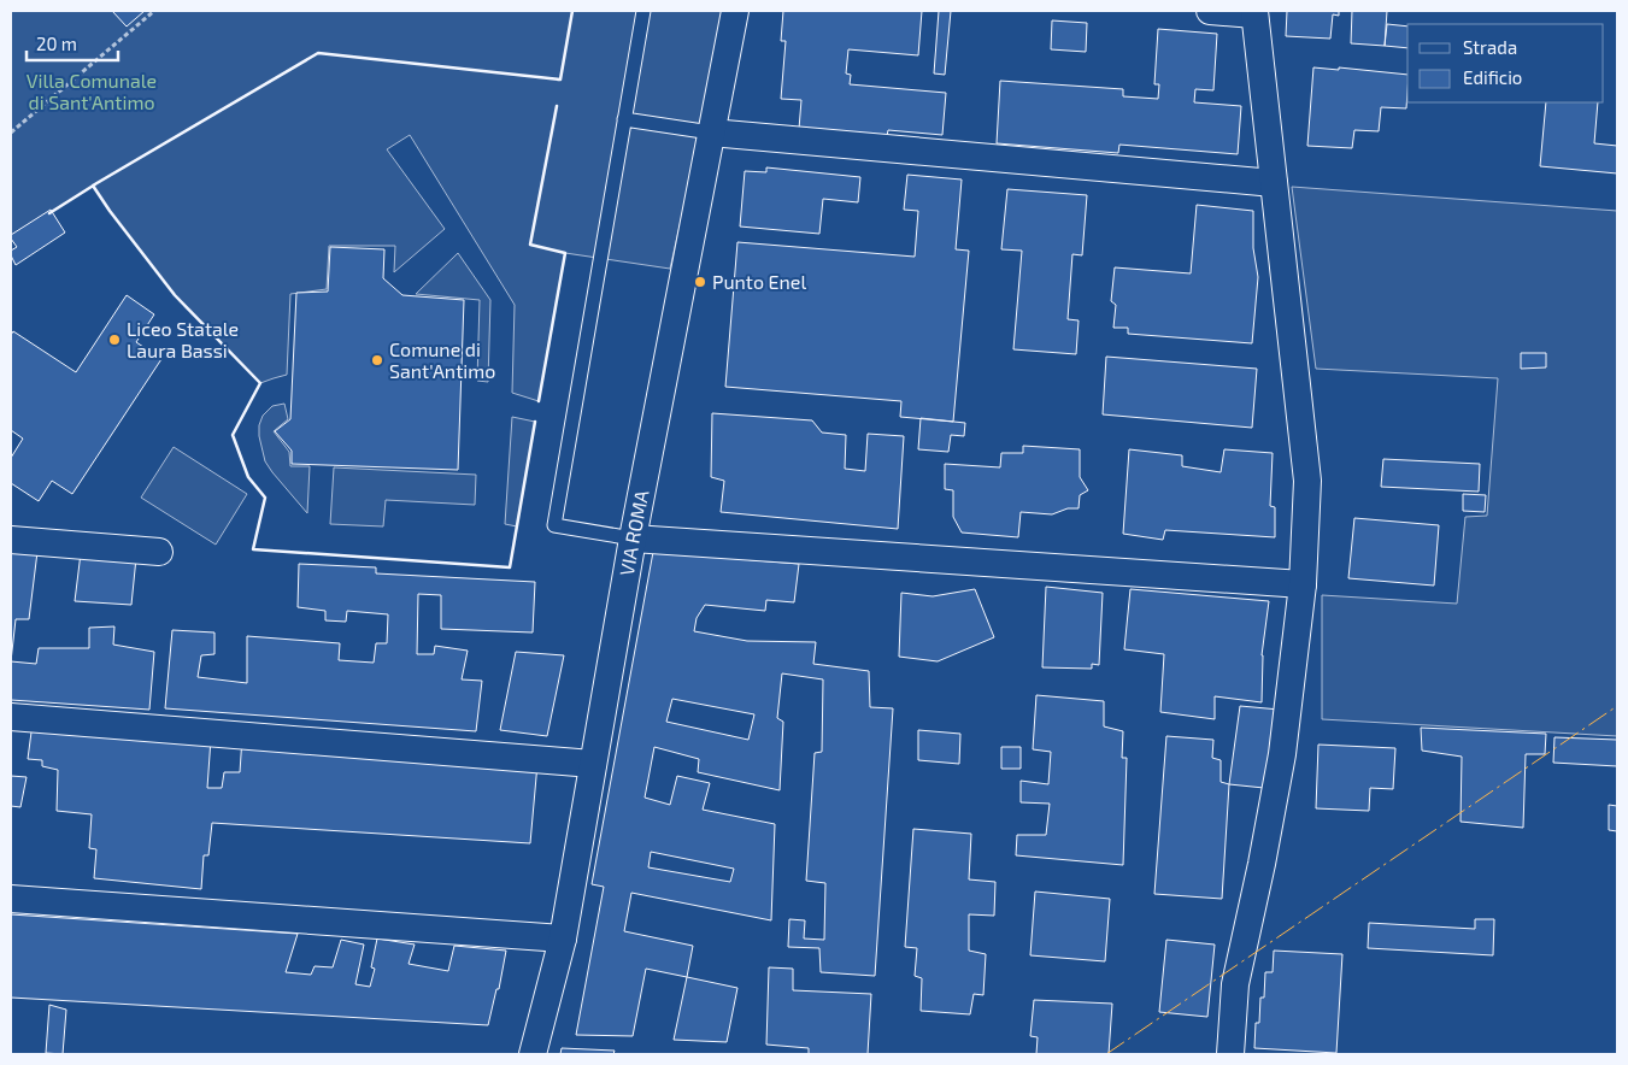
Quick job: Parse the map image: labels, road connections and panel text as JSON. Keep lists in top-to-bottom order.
{
  "streets": {
    "street": ["VIA ROMA"]
  },
  "parks": ["Villa Comunale di Sant'Antimo"],
  "places": ["Punto Enel", "Liceo Statale Laura Bassi", "Comune di Sant'Antimo"],
  "legend": ["Strada", "Edificio"],
  "scale_bar": "20 m"
}
